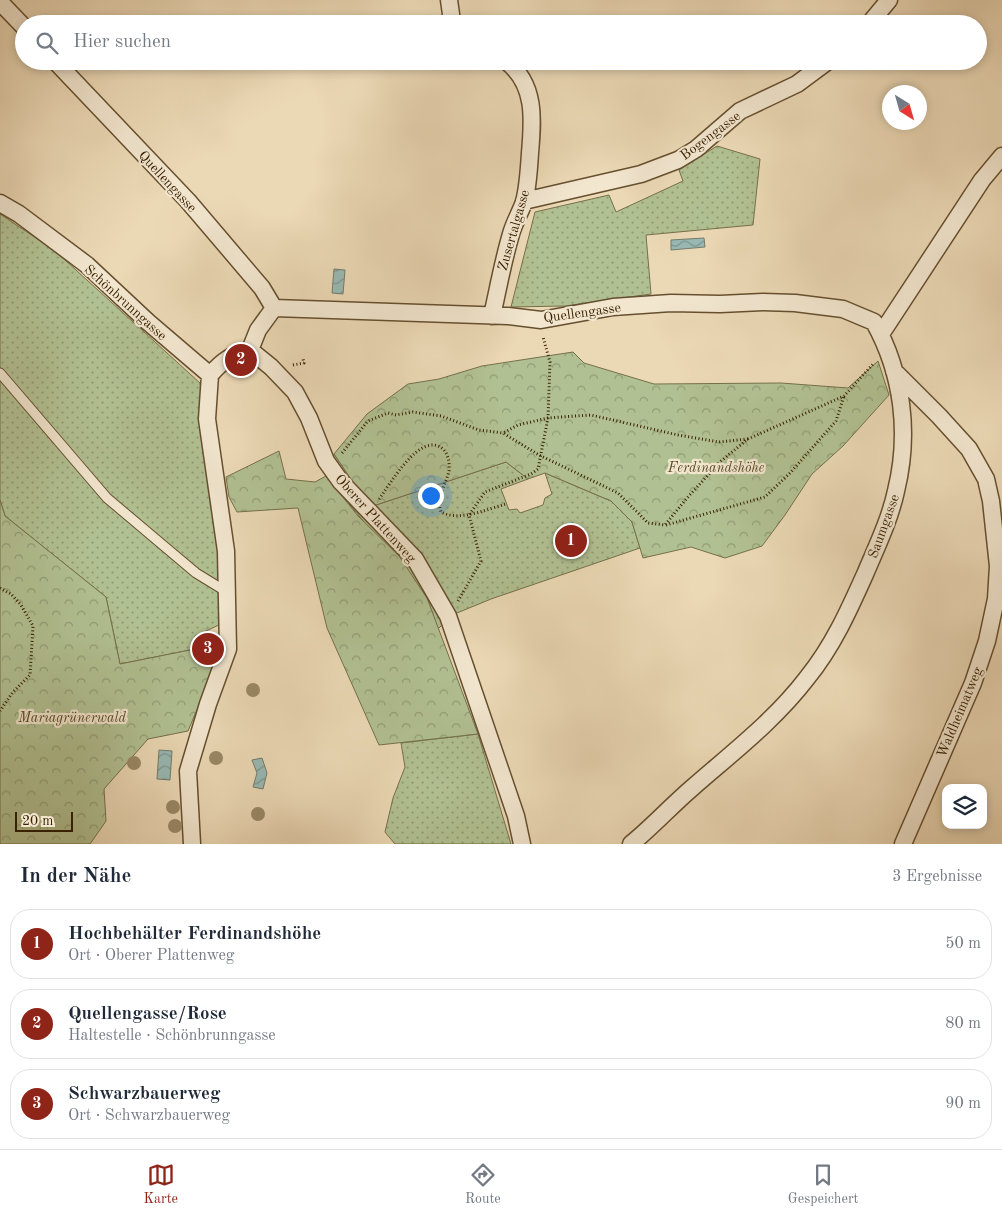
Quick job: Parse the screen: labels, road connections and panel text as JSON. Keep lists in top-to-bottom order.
{
  "streets": {
    "street": [
      "Bogengasse",
      "Quellengasse",
      "Zusertalgasse",
      "Schönbrunngasse",
      "Oberer Plattenweg",
      "Saumgasse",
      "Waldheimatweg"
    ]
  },
  "crossings": [
    ["Bogengasse", "Zusertalgasse"],
    ["Quellengasse", "Zusertalgasse"],
    ["Quellengasse", "Saumgasse"],
    ["Saumgasse", "Waldheimatweg"]
  ],
  "parks": ["Ferdinandshöhe", "Mariagrünerwald"],
  "scale_bar": "20 m",
  "north": "bottom right",
  "page": {
    "search": "Hier suchen",
    "pins": ["2", "1", "3"],
    "scale": "20 m",
    "heading": ["In der Nähe", "3 Ergebnisse"],
    "list": [
      {
        "mark": "1",
        "name": "Hochbehälter Ferdinandshöhe",
        "note": "Ort · Oberer Plattenweg",
        "value": "50 m"
      },
      {
        "mark": "2",
        "name": "Quellengasse/Rose",
        "note": "Haltestelle · Schönbrunngasse",
        "value": "80 m"
      },
      {
        "mark": "3",
        "name": "Schwarzbauerweg",
        "note": "Ort · Schwarzbauerweg",
        "value": "90 m"
      }
    ],
    "nav": ["Karte", "Route", "Gespeichert"]
  }
}
